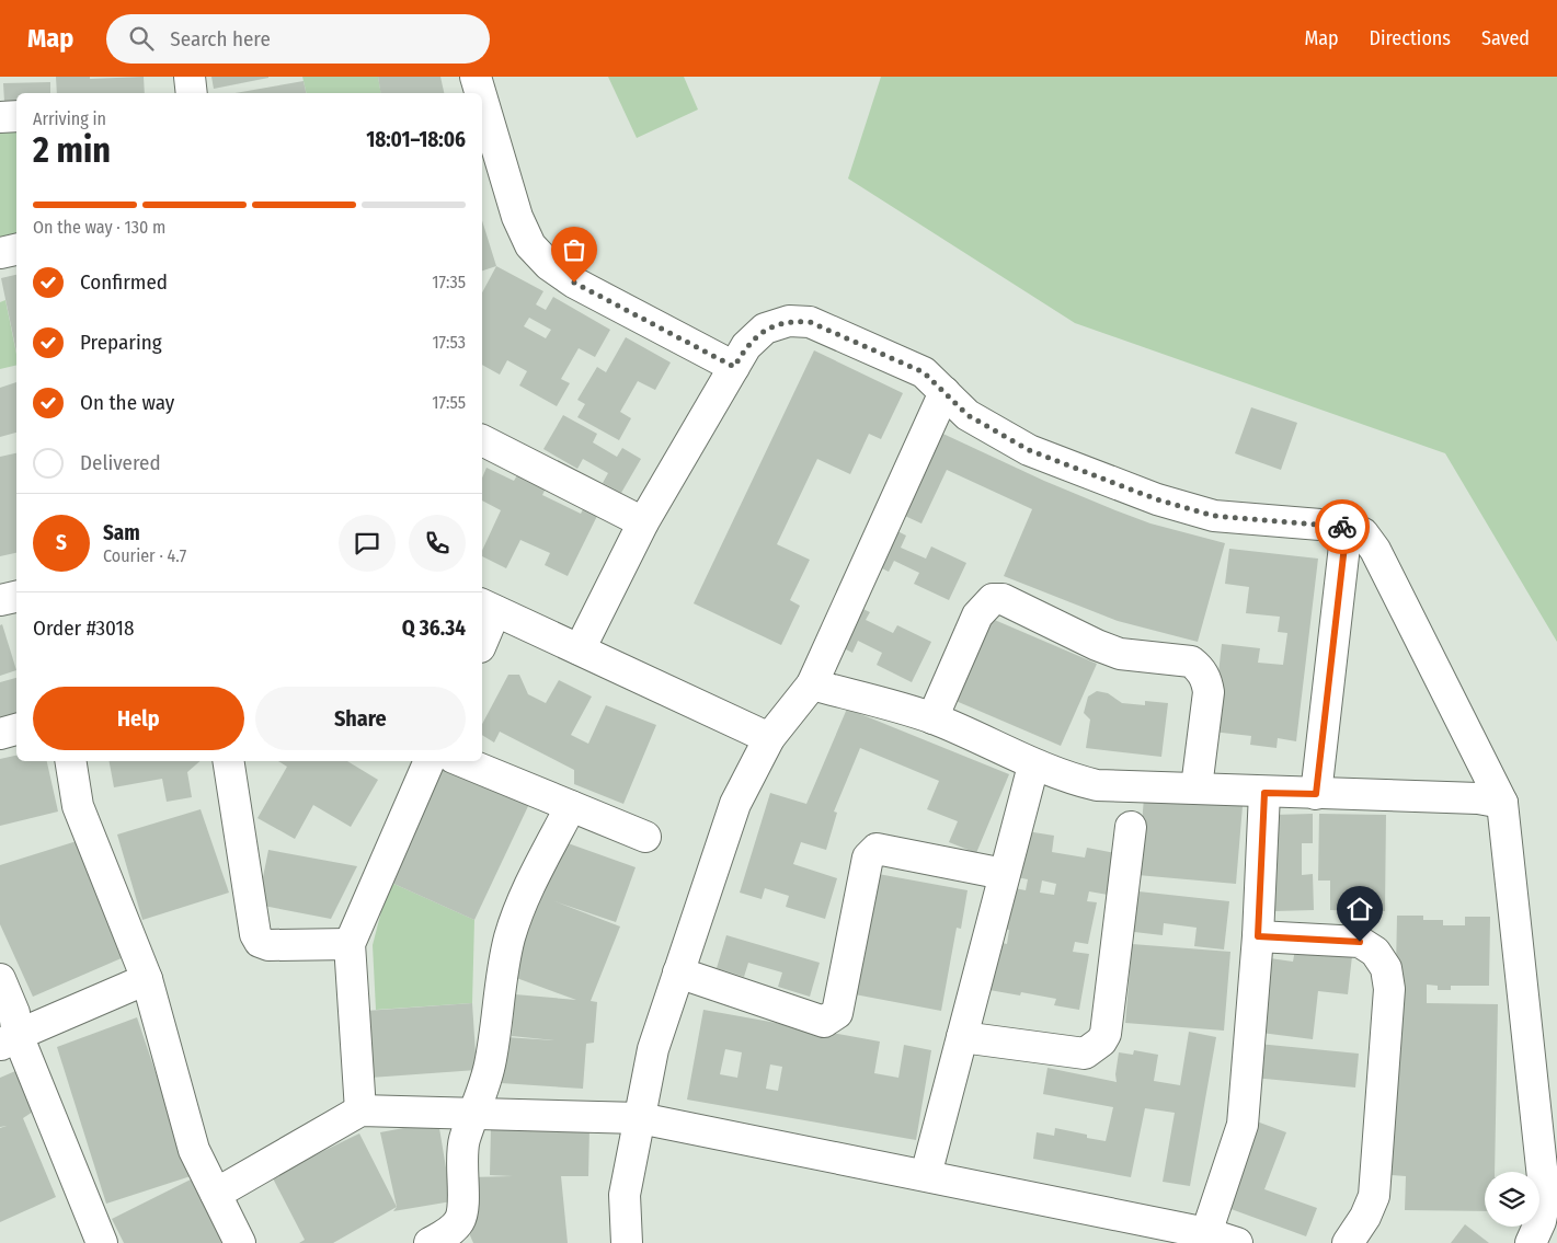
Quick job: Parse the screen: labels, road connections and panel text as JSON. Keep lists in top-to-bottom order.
{
  "page": {
    "header": "Map",
    "search": "Search here",
    "nav": ["Map", "Directions", "Saved"],
    "heading": ["2 min", "Arriving in", "18:01–18:06"],
    "panel": [
      "Sam",
      "Courier · 4.7",
      "Order #3018",
      "Q 36.34"
    ],
    "bar": "On the way · 130 m",
    "list": [
      ["Confirmed", "17:35"],
      ["Preparing", "17:53"],
      ["On the way", "17:55"],
      "Delivered"
    ],
    "round": "S",
    "buttons": ["Help", "Share"]
  }
}
